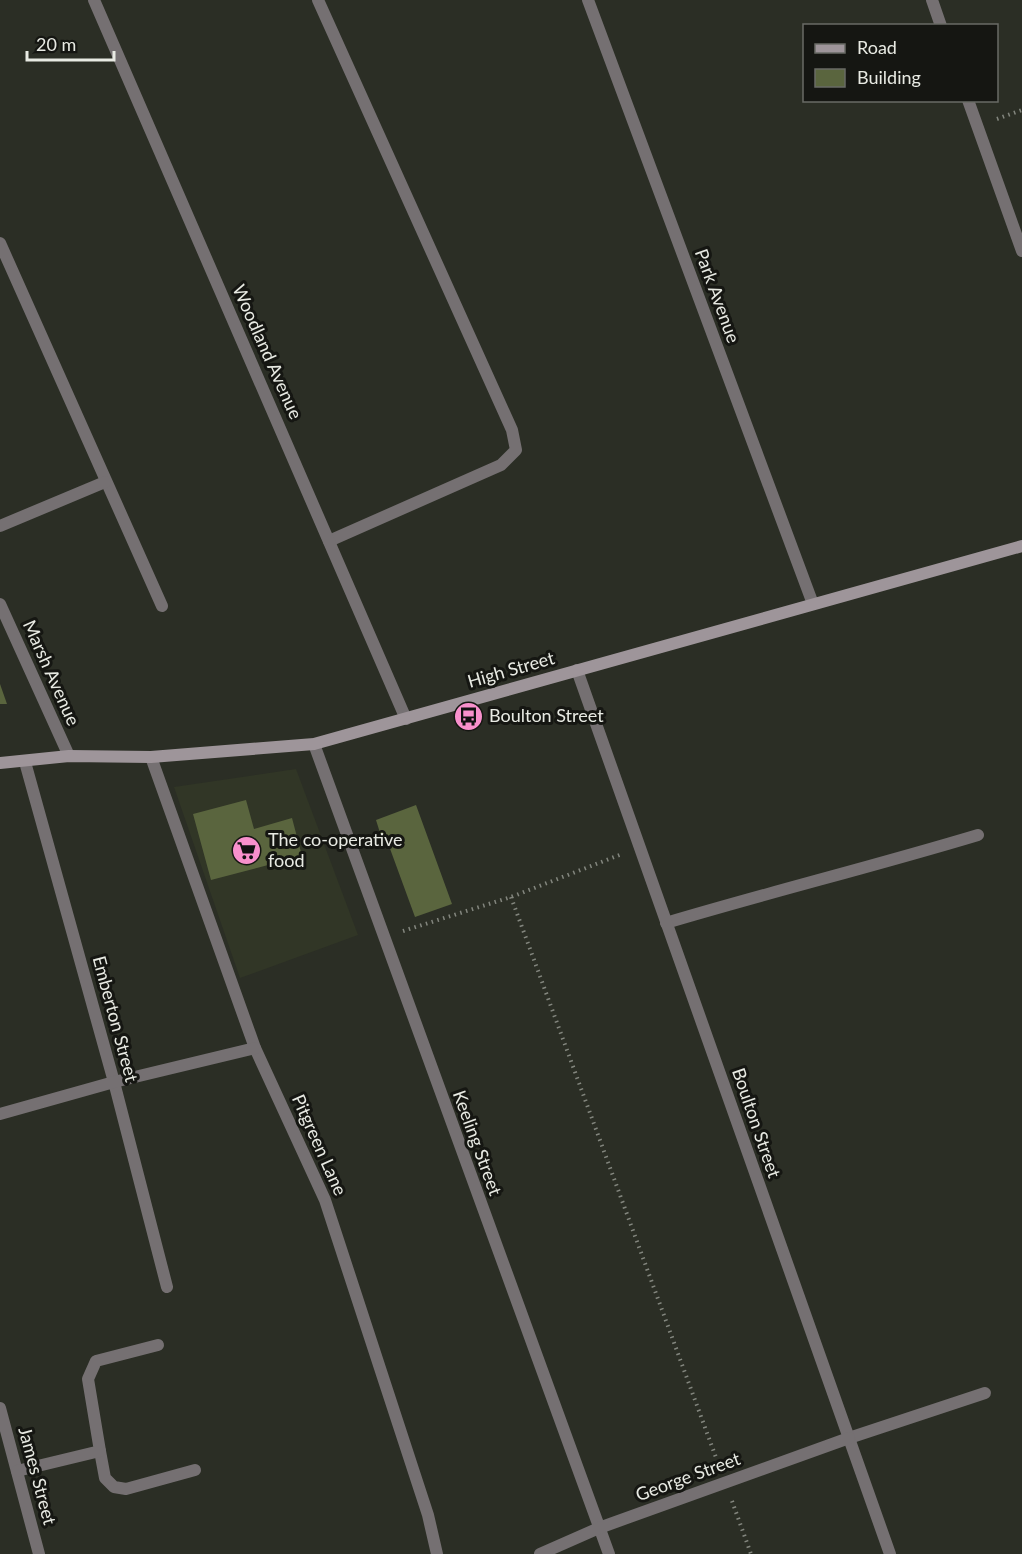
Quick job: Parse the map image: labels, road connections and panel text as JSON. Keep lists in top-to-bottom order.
{
  "streets": {
    "main road": ["High Street"],
    "street": [
      "Park Avenue",
      "Woodland Avenue",
      "Marsh Avenue",
      "Emberton Street",
      "Boulton Street",
      "Keeling Street",
      "Pitgreen Lane",
      "James Street",
      "George Street"
    ]
  },
  "crossings": [
    ["Park Avenue", "High Street"],
    ["Woodland Avenue", "High Street"],
    ["High Street", "Marsh Avenue"],
    ["High Street", "Emberton Street"],
    ["High Street", "Boulton Street"],
    ["High Street", "Keeling Street"],
    ["High Street", "Pitgreen Lane"],
    ["Boulton Street", "George Street"],
    ["Keeling Street", "George Street"]
  ],
  "places": {
    "bus stop": ["Boulton Street"],
    "supermarket": ["The co-operative food"]
  },
  "legend": ["Road", "Building"],
  "scale_bar": "20 m"
}
